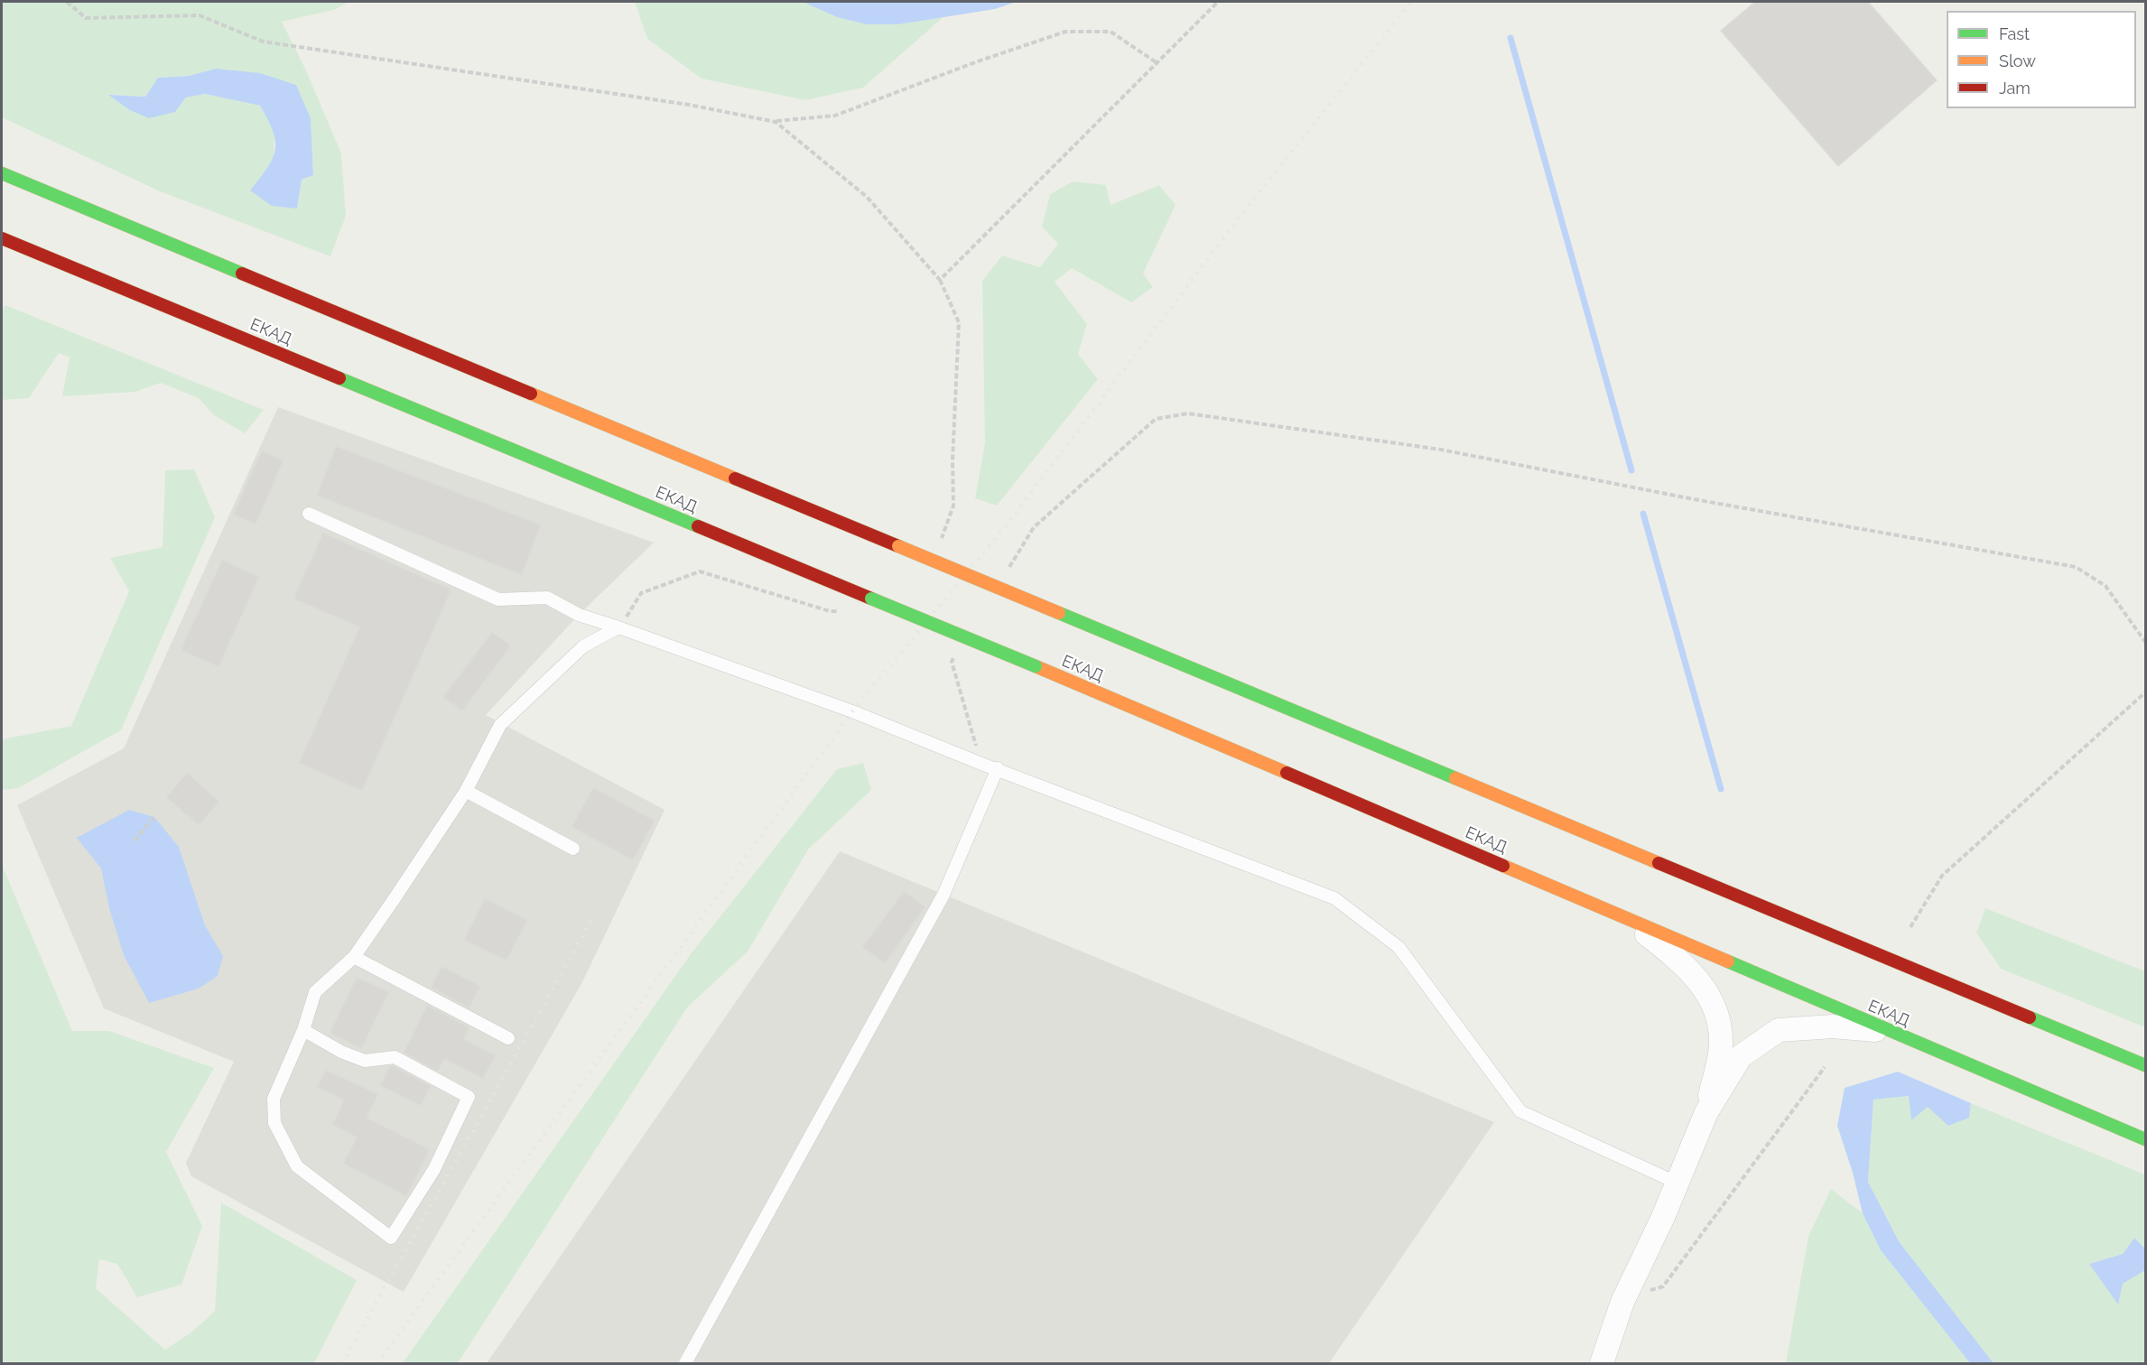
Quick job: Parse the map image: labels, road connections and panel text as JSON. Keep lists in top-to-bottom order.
{
  "streets": {
    "highway": ["ЕКАД"]
  },
  "legend": ["Fast", "Slow", "Jam"]
}
